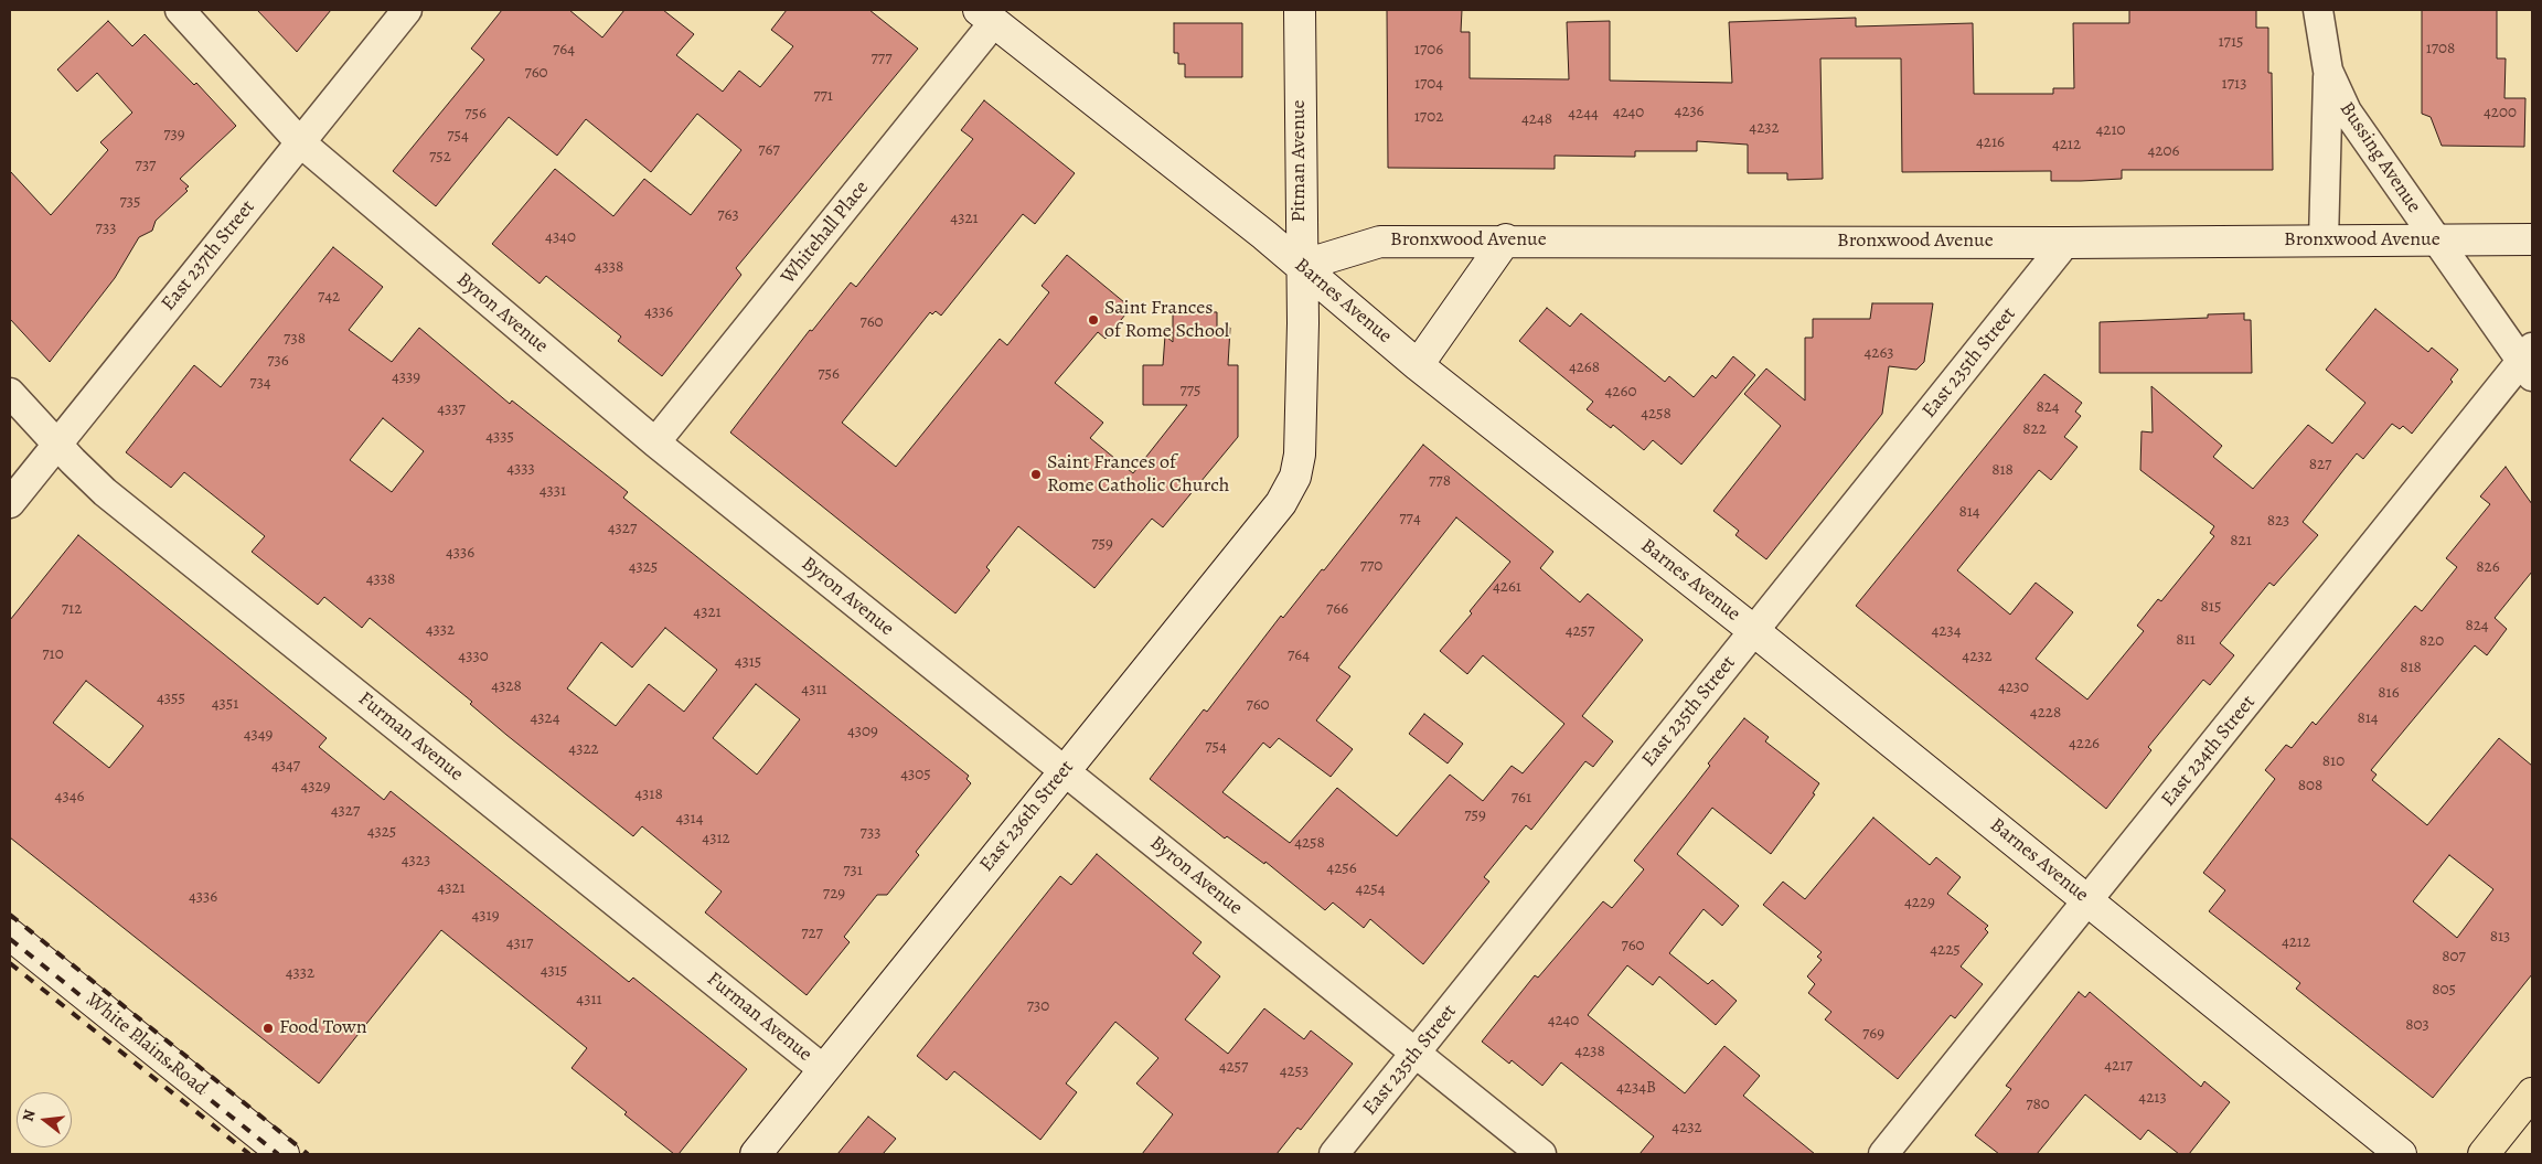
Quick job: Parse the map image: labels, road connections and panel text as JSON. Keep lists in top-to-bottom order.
{
  "streets": {
    "street": [
      "Bussing Avenue",
      "Pitman Avenue",
      "Whitehall Place",
      "Bronxwood Avenue",
      "East 237th Street",
      "Barnes Avenue",
      "Byron Avenue",
      "East 235th Street",
      "Furman Avenue",
      "East 234th Street",
      "East 236th Street",
      "White Plains Road"
    ]
  },
  "crossings": [
    ["Bussing Avenue", "Bronxwood Avenue"],
    ["Bussing Avenue", "East 234th Street"],
    ["Pitman Avenue", "Bronxwood Avenue"],
    ["Pitman Avenue", "Barnes Avenue"],
    ["Pitman Avenue", "East 236th Street"],
    ["Whitehall Place", "Barnes Avenue"],
    ["Whitehall Place", "Byron Avenue"],
    ["Bronxwood Avenue", "Barnes Avenue"],
    ["Bronxwood Avenue", "East 235th Street"],
    ["East 237th Street", "Byron Avenue"],
    ["East 237th Street", "Furman Avenue"],
    ["Barnes Avenue", "East 235th Street"],
    ["Barnes Avenue", "East 234th Street"],
    ["Byron Avenue", "East 235th Street"],
    ["Byron Avenue", "East 236th Street"],
    ["Furman Avenue", "East 236th Street"]
  ],
  "places": ["Saint Frances of Rome School", "Saint Frances of Rome Catholic Church", "Food Town"],
  "house_numbers": [
    "1715",
    "1708",
    "764",
    "1706",
    "777",
    "760",
    "1704",
    "1713",
    "771",
    "4236",
    "4240",
    "4200",
    "756",
    "4244",
    "1702",
    "4248",
    "4232",
    "4210",
    "739",
    "754",
    "4216",
    "4212",
    "767",
    "4206",
    "752",
    "737",
    "735",
    "763",
    "4321",
    "733",
    "4340",
    "4338",
    "742",
    "4336",
    "760",
    "738",
    "4263",
    "736",
    "4268",
    "756",
    "4339",
    "734",
    "775",
    "4260",
    "824",
    "4337",
    "4258",
    "822",
    "4335",
    "827",
    "4333",
    "818",
    "778",
    "4331",
    "814",
    "774",
    "823",
    "4327",
    "821",
    "759",
    "4336",
    "770",
    "4325",
    "826",
    "4338",
    "4261",
    "815",
    "712",
    "766",
    "4321",
    "824",
    "4332",
    "4257",
    "4234",
    "811",
    "820",
    "710",
    "764",
    "4330",
    "4232",
    "4315",
    "818",
    "4328",
    "4230",
    "4311",
    "816",
    "4355",
    "4351",
    "760",
    "4228",
    "4324",
    "814",
    "4309",
    "4349",
    "4226",
    "754",
    "4322",
    "810",
    "4347",
    "4305",
    "808",
    "4329",
    "4318",
    "4346",
    "761",
    "4327",
    "759",
    "4314",
    "4325",
    "733",
    "4312",
    "4258",
    "4323",
    "4256",
    "731",
    "4321",
    "4254",
    "729",
    "4336",
    "4229",
    "4319",
    "727",
    "813",
    "4212",
    "4317",
    "760",
    "4225",
    "807",
    "4315",
    "4332",
    "805",
    "4311",
    "730",
    "4240",
    "803",
    "769",
    "4238",
    "4217",
    "4257",
    "4253",
    "4234B",
    "4213",
    "780",
    "4232"
  ],
  "north": "left"
}
